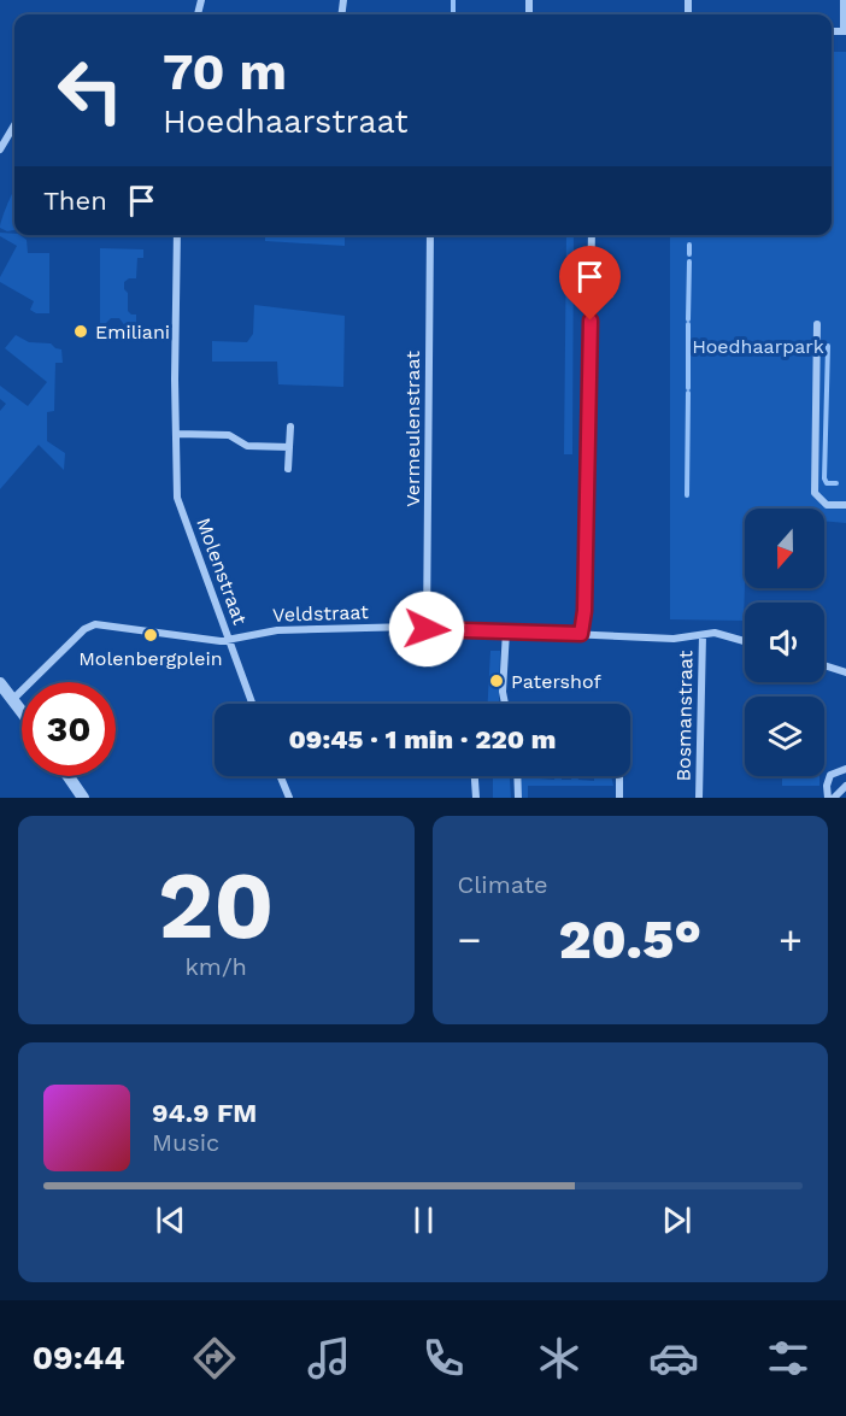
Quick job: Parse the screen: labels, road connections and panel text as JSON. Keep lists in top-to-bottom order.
{
  "streets": {
    "street": [
      "Vermeulenstraat",
      "Molenstraat",
      "Veldstraat",
      "Bosmanstraat"
    ]
  },
  "crossings": [
    ["Vermeulenstraat", "Veldstraat"],
    ["Molenstraat", "Veldstraat"],
    ["Veldstraat", "Bosmanstraat"]
  ],
  "parks": ["Hoedhaarpark"],
  "places": ["Emiliani", "Molenbergplein", "Patershof"],
  "north": "bottom",
  "page": {
    "turn": ["70 m", "Hoedhaarstraat"],
    "then": "Then",
    "limit": "30",
    "trip": "09:45 · 1 min · 220 m",
    "tile": [
      ["20", "km/h"],
      "Climate"
    ],
    "heat": ["−", "20.5°", "+"],
    "song": ["94.9 FM", "Music"],
    "tabs": "09:44"
  }
}
